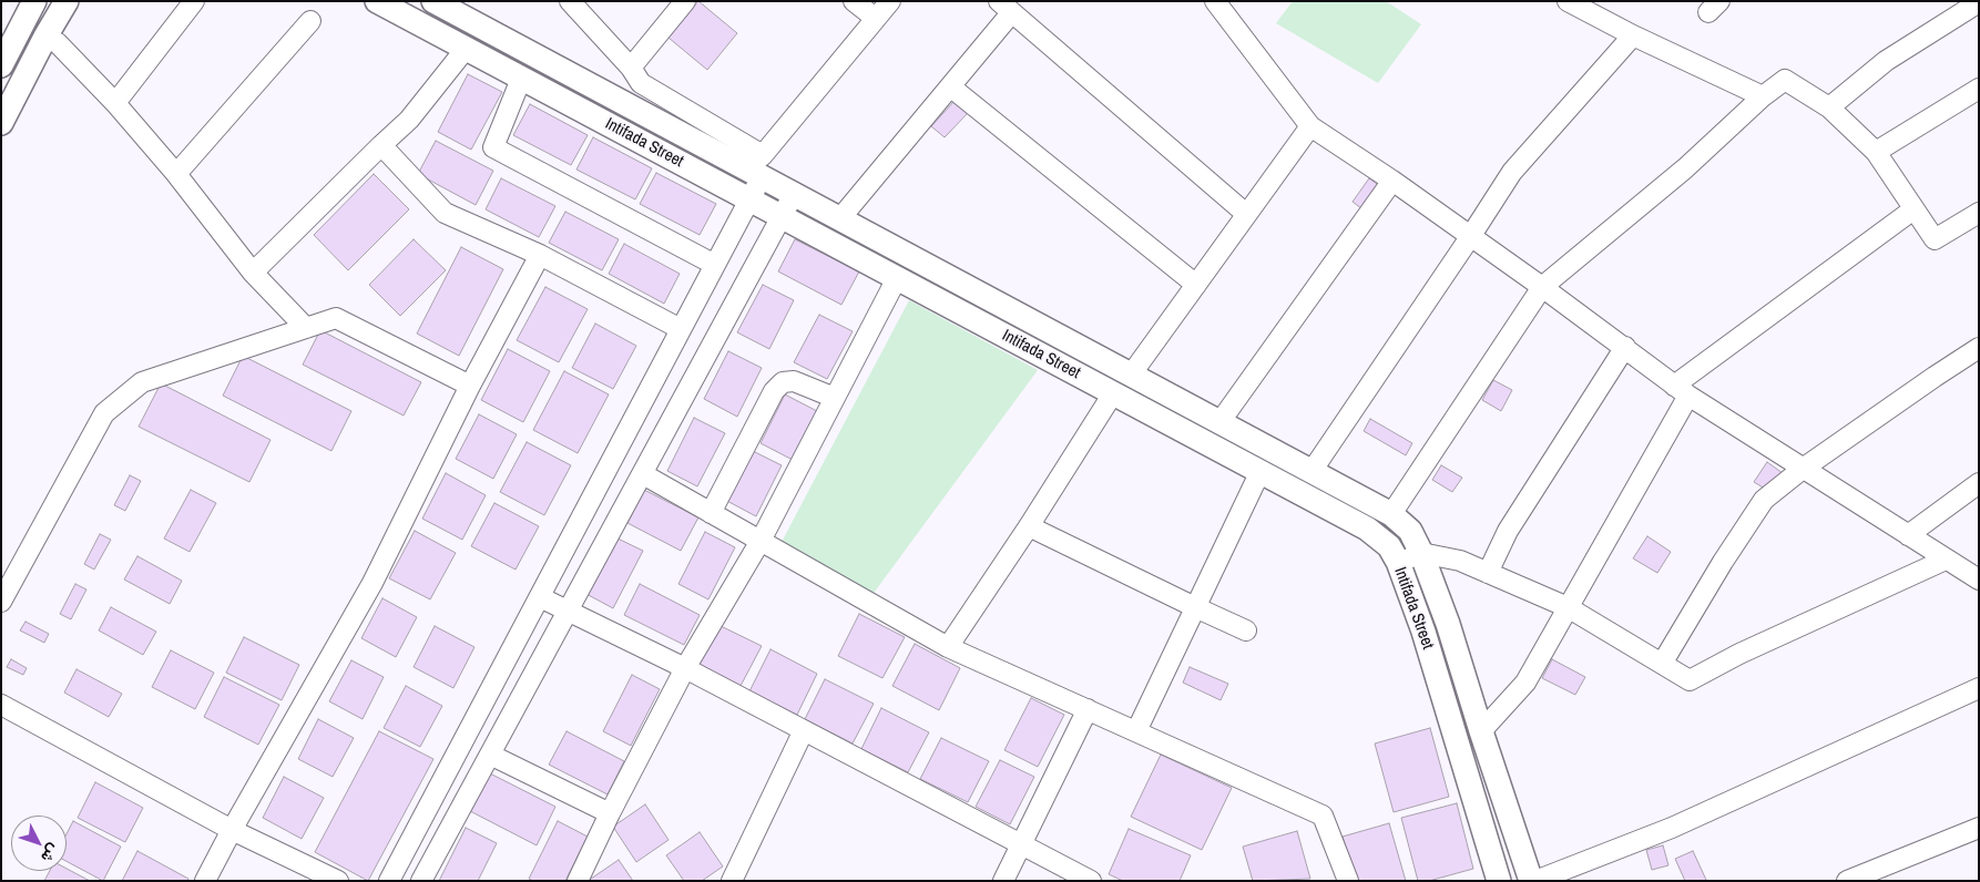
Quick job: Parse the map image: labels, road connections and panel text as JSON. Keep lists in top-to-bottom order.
{
  "streets": {
    "main road": ["Intifada Street"]
  },
  "north": "bottom right"
}
